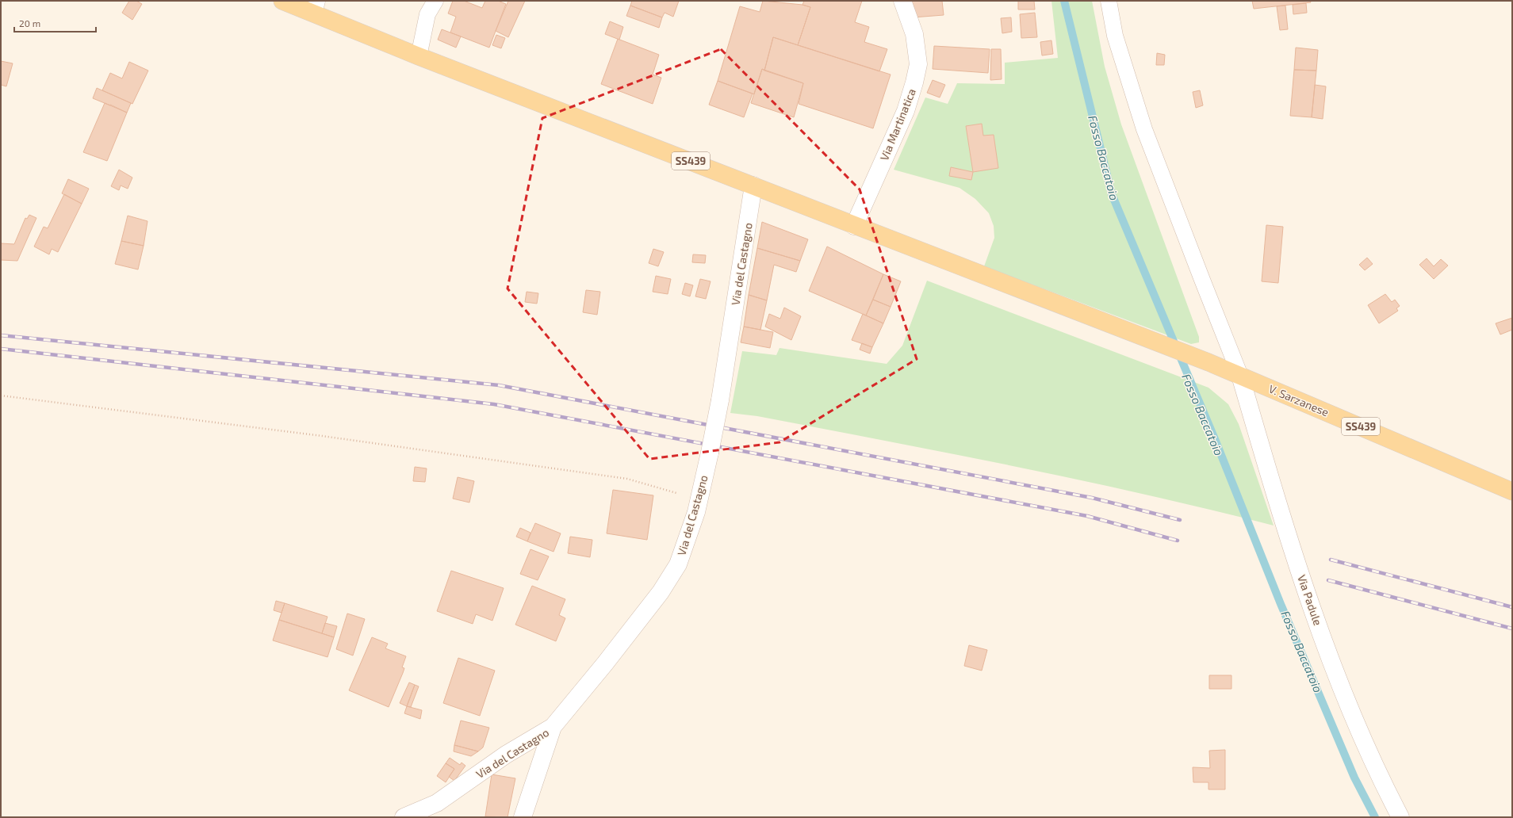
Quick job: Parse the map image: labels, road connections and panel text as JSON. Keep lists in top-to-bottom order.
{
  "streets": {
    "main road": ["SS439", "V. Sarzanese"],
    "street": ["Via Martinatica", "Via del Castagno", "Via Padule"]
  },
  "crossings": [
    ["Via Martinatica", "SS439"],
    ["Via Martinatica", "V. Sarzanese"],
    ["SS439", "Via del Castagno"],
    ["SS439", "V. Sarzanese"],
    ["V. Sarzanese", "Via Padule"]
  ],
  "water": ["Fosso Baccatoio"],
  "scale_bar": "20 m"
}
